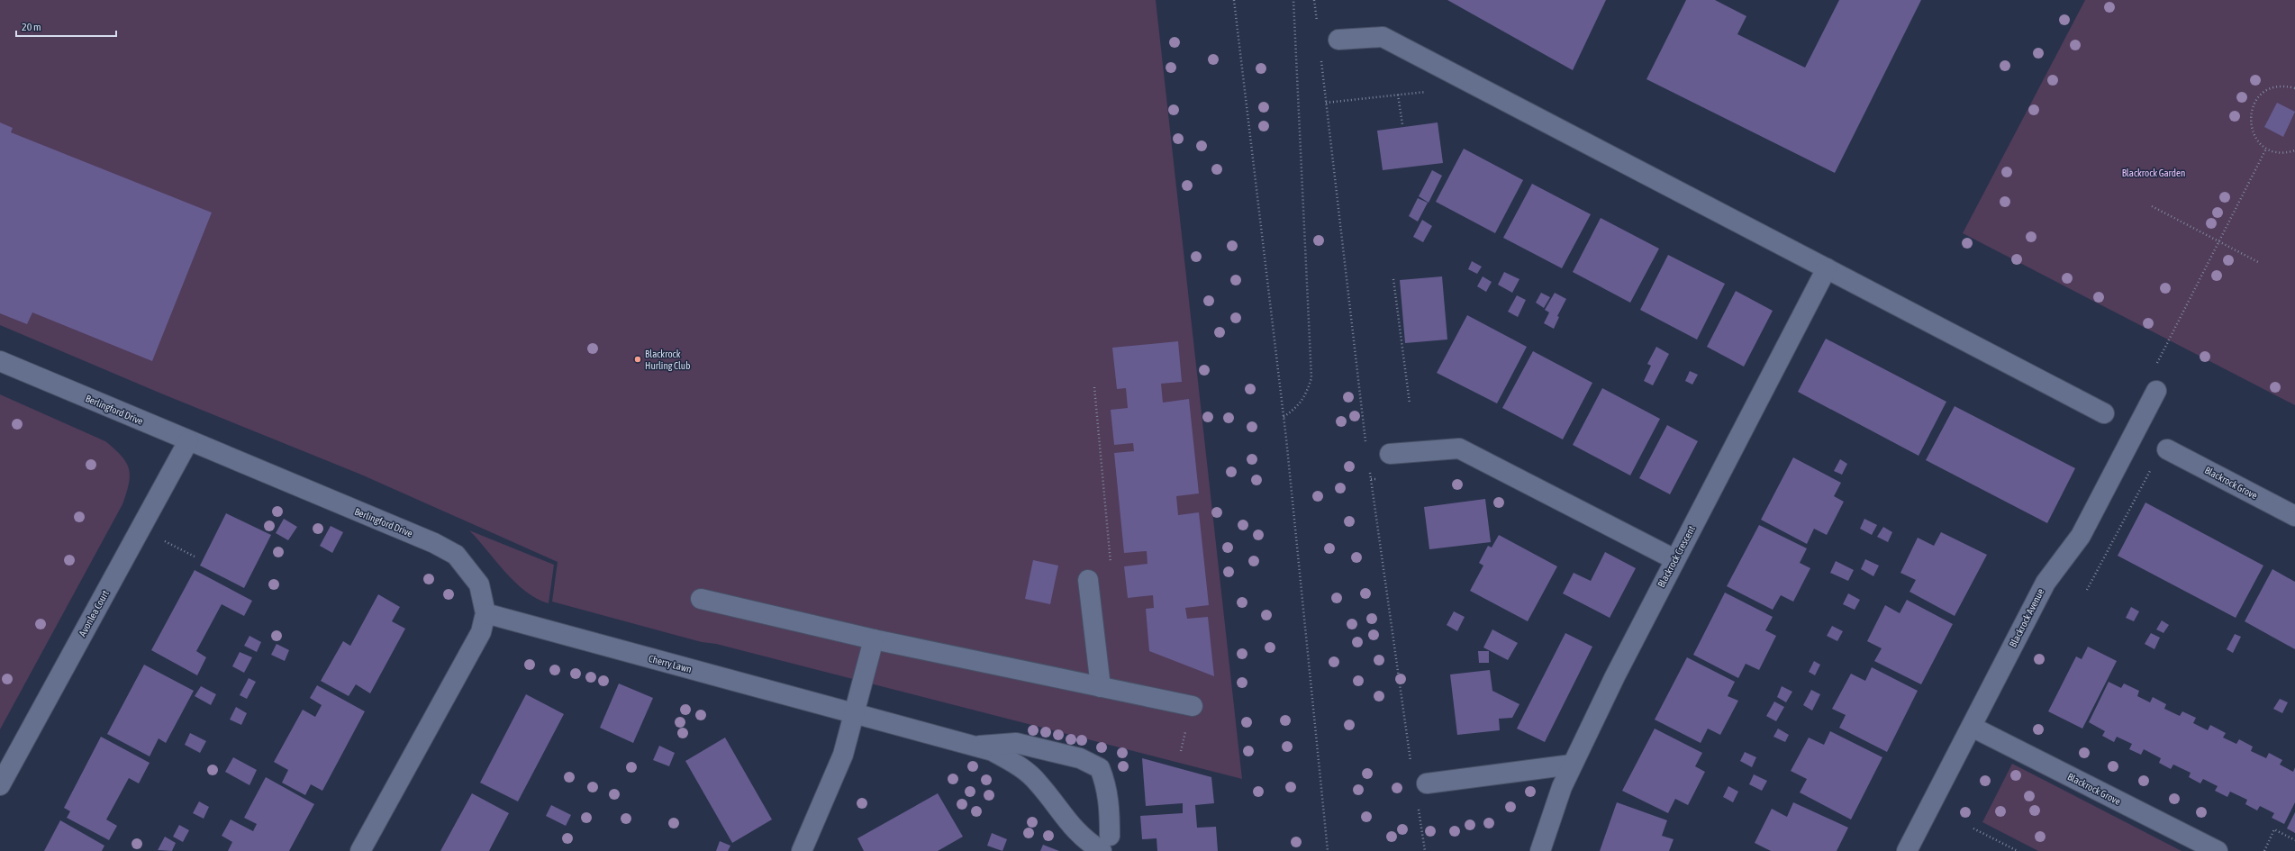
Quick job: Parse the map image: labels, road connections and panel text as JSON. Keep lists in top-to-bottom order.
{
  "streets": {
    "street": [
      "Berlingford Drive",
      "Blackrock Grove",
      "Blackrock Crescent",
      "Avonlea Court",
      "Blackrock Avenue",
      "Cherry Lawn"
    ]
  },
  "crossings": [
    ["Berlingford Drive", "Avonlea Court"],
    ["Berlingford Drive", "Cherry Lawn"],
    ["Blackrock Grove", "Blackrock Avenue"]
  ],
  "parks": ["Blackrock Garden"],
  "places": ["Blackrock Hurling Club"],
  "scale_bar": "20 m"
}
